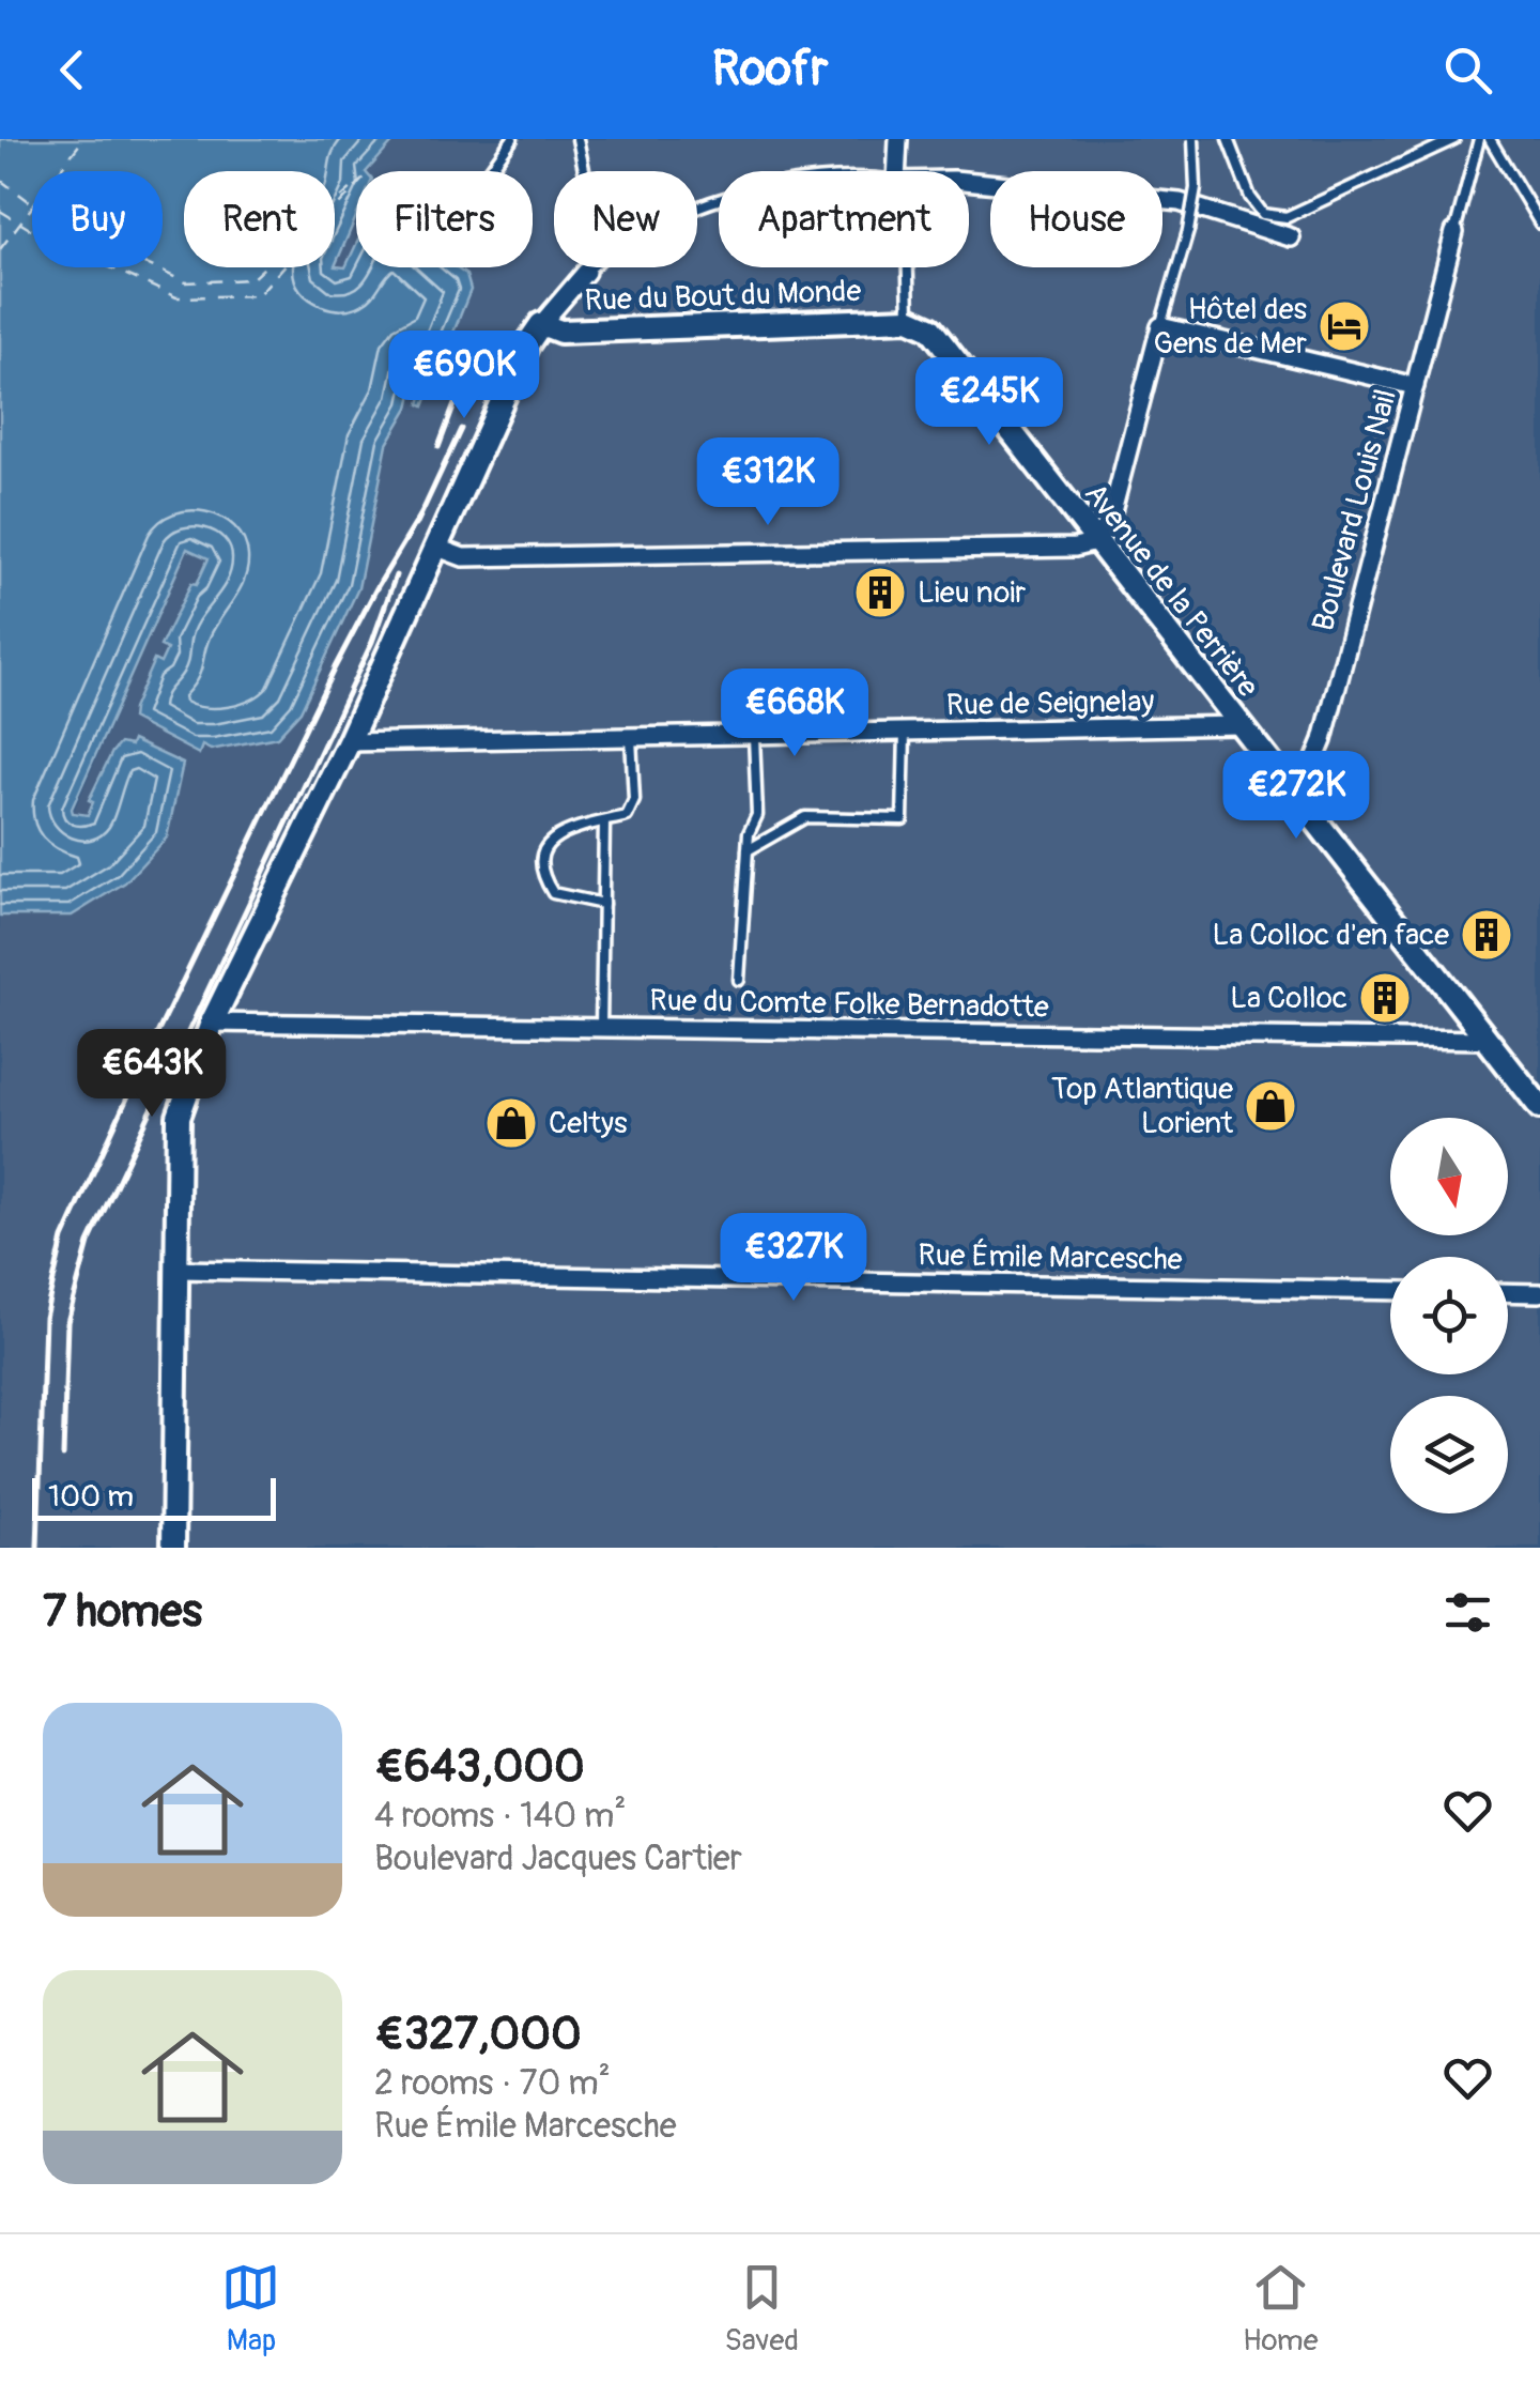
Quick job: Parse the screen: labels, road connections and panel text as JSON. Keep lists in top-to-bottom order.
{
  "streets": {
    "street": [
      "Rue du Bout du Monde",
      "Boulevard Louis Nail",
      "Avenue de la Perrière",
      "Rue de Seignelay",
      "Rue du Comte Folke Bernadotte",
      "Rue Émile Marcesche"
    ]
  },
  "crossings": [
    ["Rue du Bout du Monde", "Avenue de la Perrière"],
    ["Boulevard Louis Nail", "Avenue de la Perrière"],
    ["Avenue de la Perrière", "Rue de Seignelay"],
    ["Avenue de la Perrière", "Rue du Comte Folke Bernadotte"]
  ],
  "places": {
    "hotel": ["Hôtel des Gens de Mer"],
    "building": ["Lieu noir", "La Colloc d'en face", "La Colloc"],
    "shop": ["Top Atlantique Lorient", "Celtys"]
  },
  "scale_bar": "100 m",
  "north": "bottom",
  "page": {
    "header": "Roofr",
    "chip": [
      "Buy",
      "Rent",
      "Filters",
      "New",
      "Apartment",
      "House"
    ],
    "price": [
      "€690K",
      "€245K",
      "€312K",
      "€668K",
      "€272K",
      "€643K",
      "€327K"
    ],
    "scale": "100 m",
    "heading": "7 homes",
    "list": [
      {
        "name": "€643,000",
        "note": "4 rooms · 140 m² · Boulevard Jacques Cartier"
      },
      {
        "name": "€327,000",
        "note": "2 rooms · 70 m² · Rue Émile Marcesche"
      }
    ],
    "tabs": ["Map", "Saved", "Home"]
  }
}
